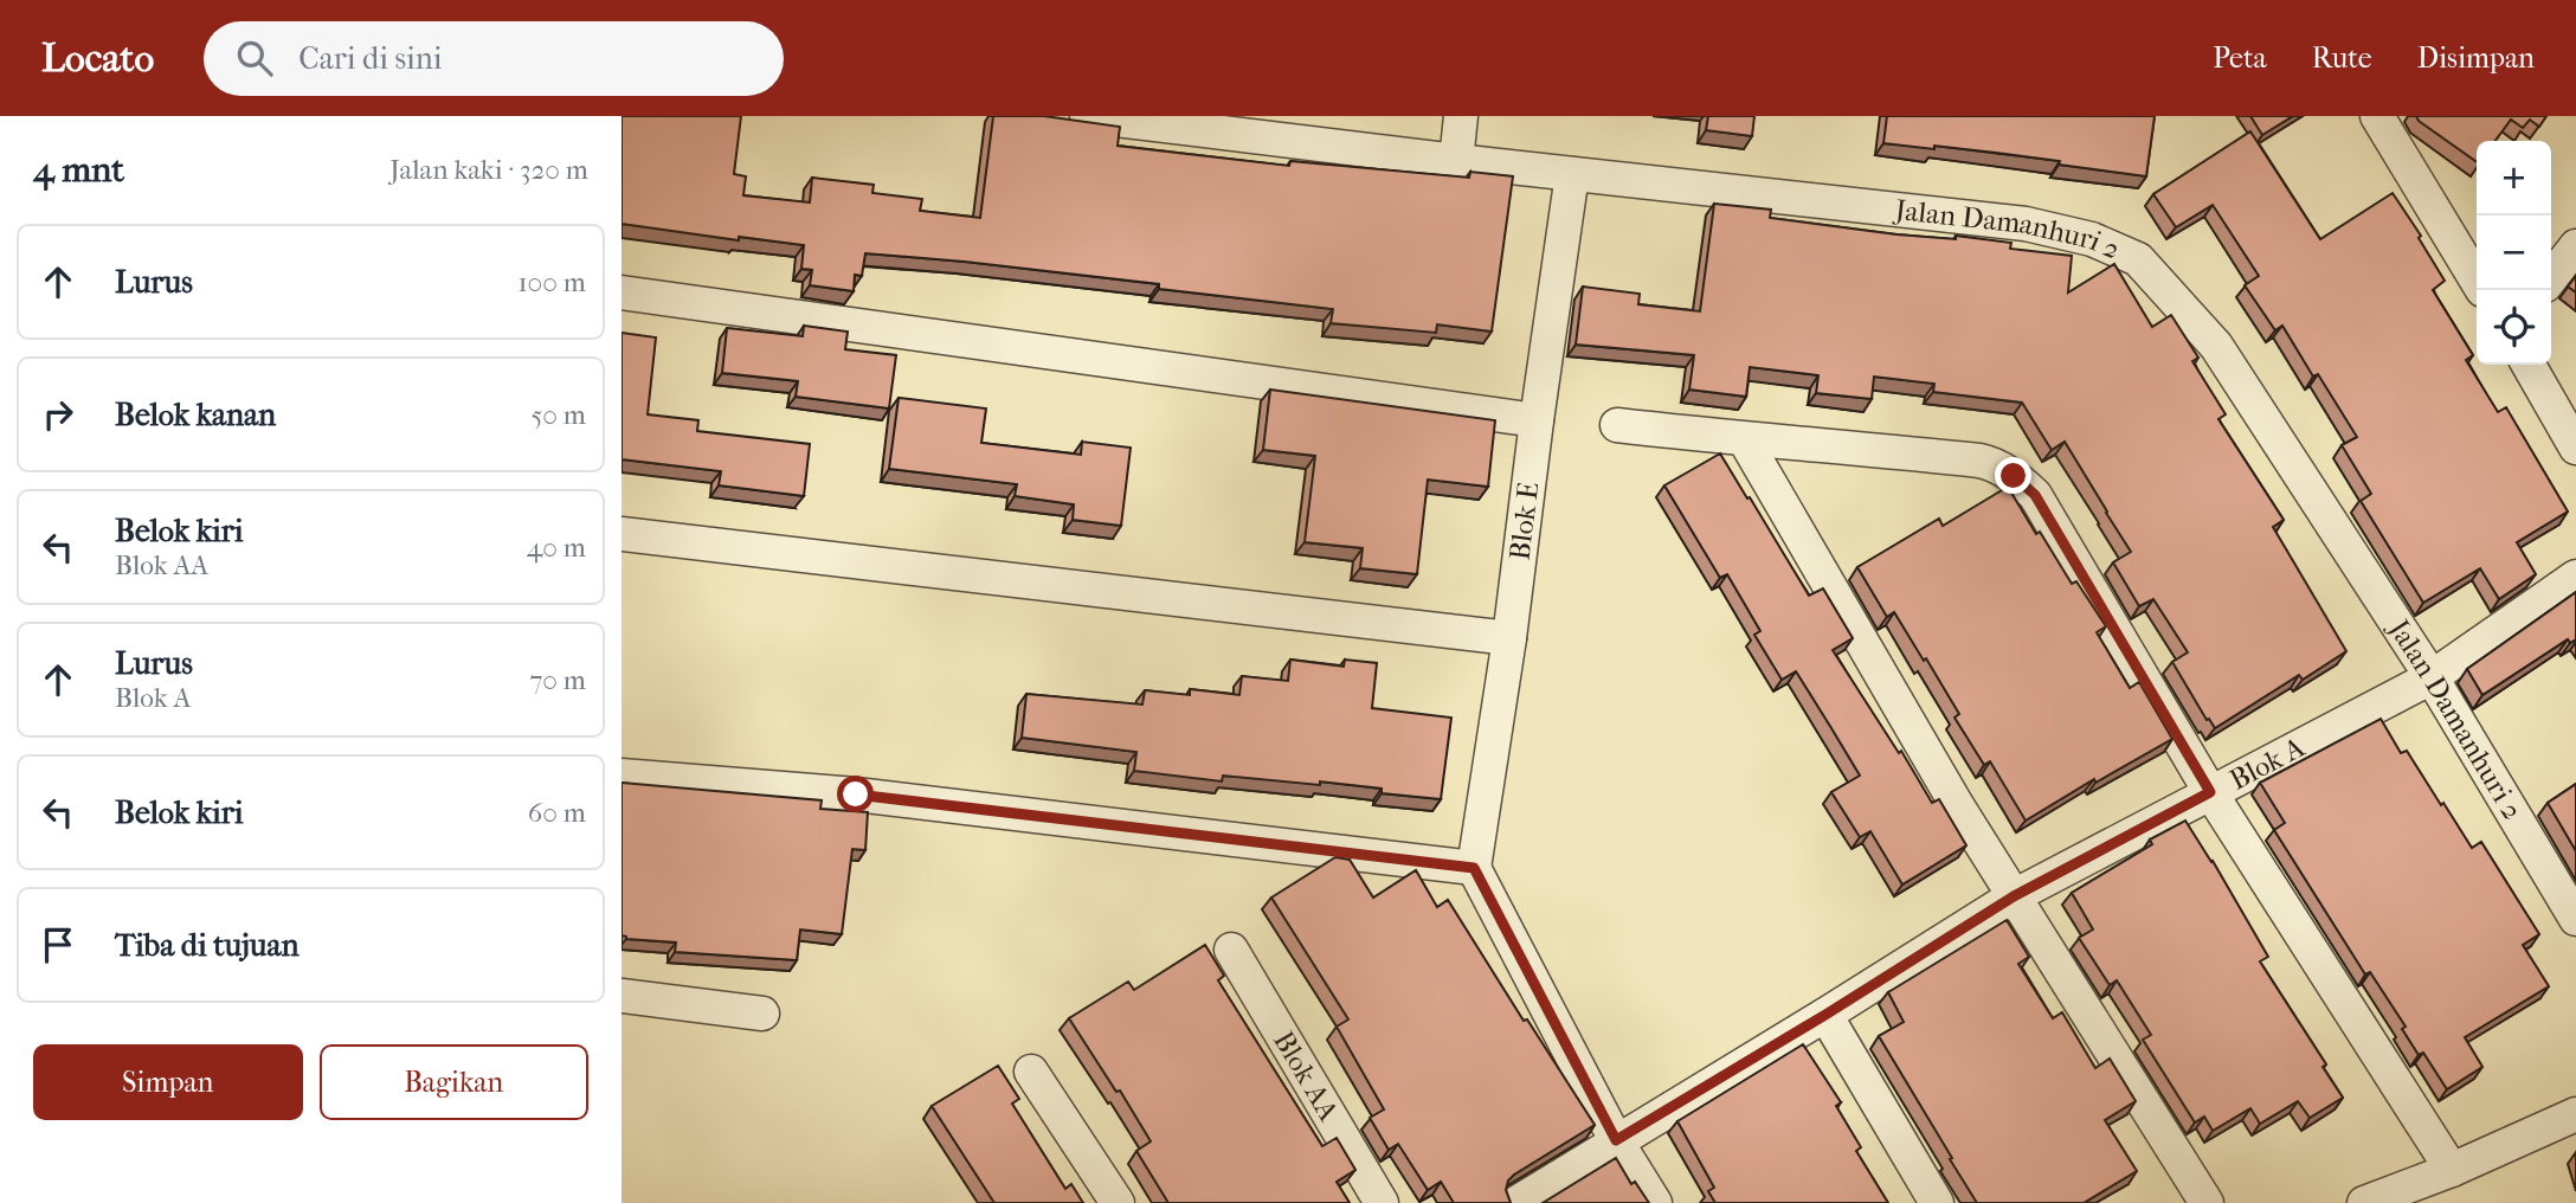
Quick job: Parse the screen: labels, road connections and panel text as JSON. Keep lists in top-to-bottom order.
{
  "streets": {
    "street": [
      "Jalan Damanhuri 2",
      "Blok E",
      "Blok A",
      "Blok AA"
    ]
  },
  "crossings": [
    ["Jalan Damanhuri 2", "Blok E"],
    ["Jalan Damanhuri 2", "Blok A"]
  ],
  "page": {
    "header": "Locato",
    "search": "Cari di sini",
    "nav": ["Peta", "Rute", "Disimpan"],
    "heading": ["4 mnt", "Jalan kaki · 320 m"],
    "map_buttons": ["+", "−"],
    "list": [
      ["Lurus", "100 m"],
      ["Belok kanan", "50 m"],
      ["Belok kiri", "Blok AA", "40 m"],
      ["Lurus", "Blok A", "70 m"],
      ["Belok kiri", "60 m"],
      "Tiba di tujuan"
    ],
    "buttons": ["Simpan", "Bagikan"]
  }
}
